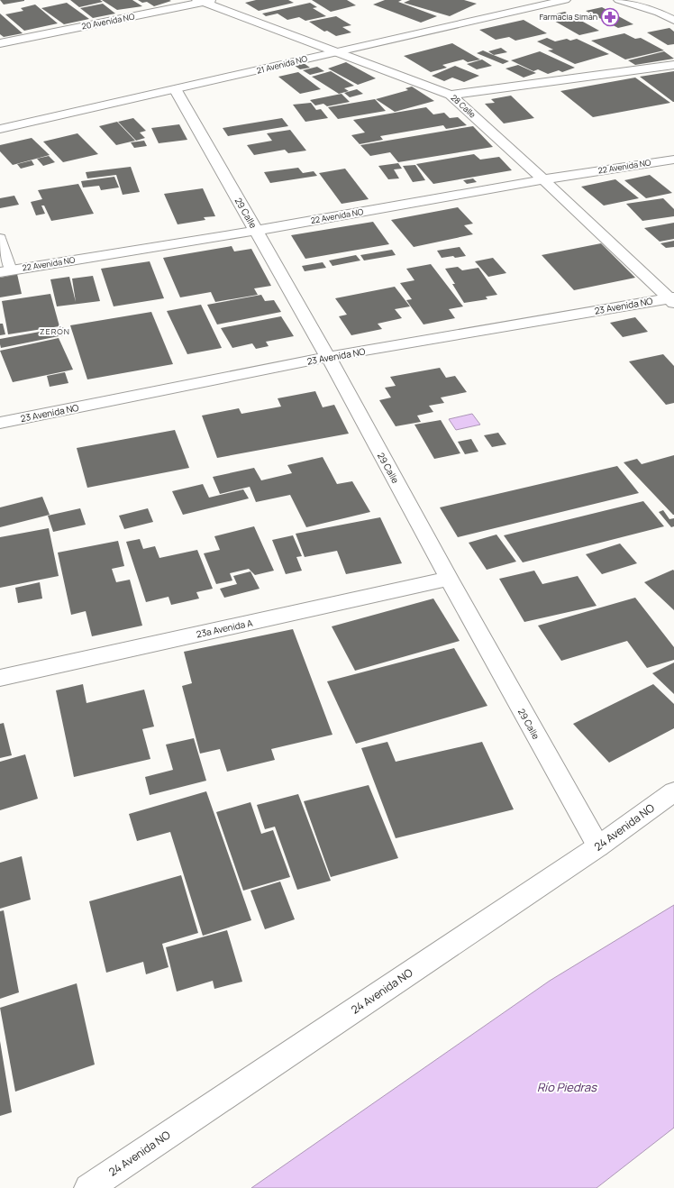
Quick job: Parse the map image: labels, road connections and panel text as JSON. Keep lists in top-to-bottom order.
{
  "streets": {
    "street": [
      "20 Avenida NO",
      "21 Avenida NO",
      "28 Calle",
      "22 Avenida NO",
      "29 Calle",
      "23 Avenida NO",
      "23a Avenida A",
      "24 Avenida NO"
    ]
  },
  "crossings": [
    ["20 Avenida NO", "28 Calle"],
    ["21 Avenida NO", "28 Calle"],
    ["21 Avenida NO", "29 Calle"],
    ["28 Calle", "22 Avenida NO"],
    ["28 Calle", "23 Avenida NO"],
    ["22 Avenida NO", "29 Calle"],
    ["29 Calle", "23 Avenida NO"],
    ["29 Calle", "23a Avenida A"],
    ["29 Calle", "24 Avenida NO"]
  ],
  "districts": ["ZERÓN"],
  "water": ["Río Piedras"],
  "places": {
    "pharmacy": ["Farmacia Simán"]
  }
}
